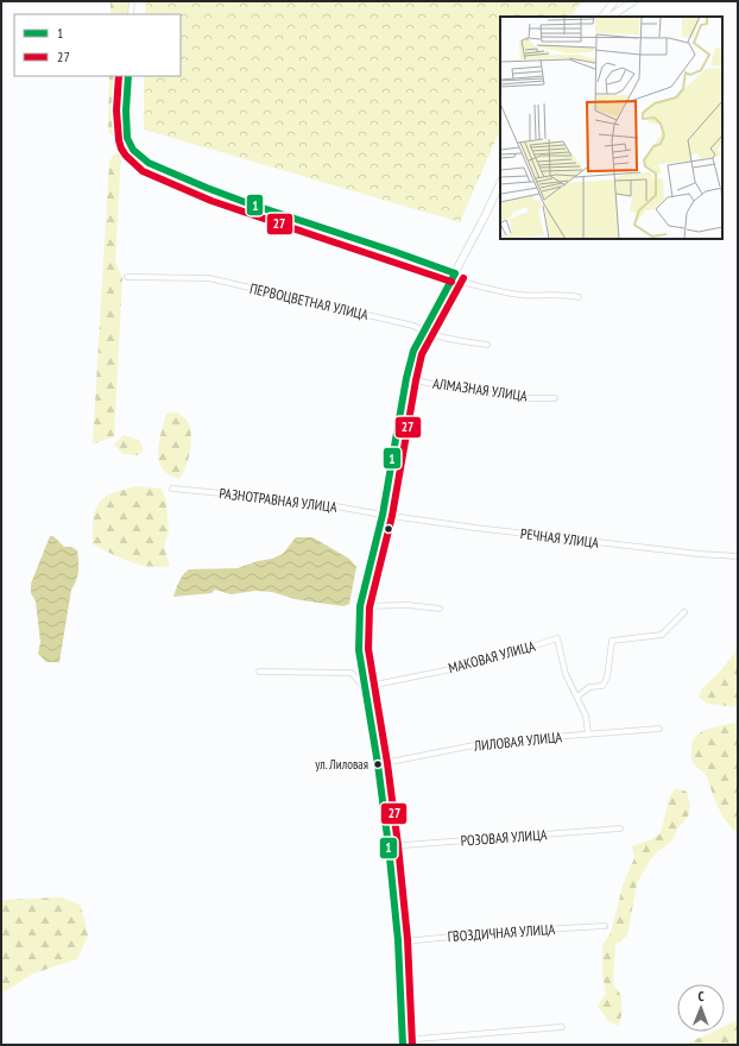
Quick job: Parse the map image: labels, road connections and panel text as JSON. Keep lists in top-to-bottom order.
{
  "streets": {
    "street": [
      "ПЕРВОЦВЕТНАЯ УЛИЦА",
      "АЛМАЗНАЯ УЛИЦА",
      "РАЗНОТРАВНАЯ УЛИЦА",
      "РЕЧНАЯ УЛИЦА",
      "МАКОВАЯ УЛИЦА",
      "ЛИЛОВАЯ УЛИЦА",
      "РОЗОВАЯ УЛИЦА",
      "ГВОЗДИЧНАЯ УЛИЦА"
    ]
  },
  "crossings": [
    ["РАЗНОТРАВНАЯ УЛИЦА", "РЕЧНАЯ УЛИЦА"],
    ["МАКОВАЯ УЛИЦА", "ЛИЛОВАЯ УЛИЦА"]
  ],
  "places": ["ул. Лиловая"],
  "lines": ["transit line 1", "transit line 27"],
  "legend": ["1", "27"],
  "north": "top"
}
